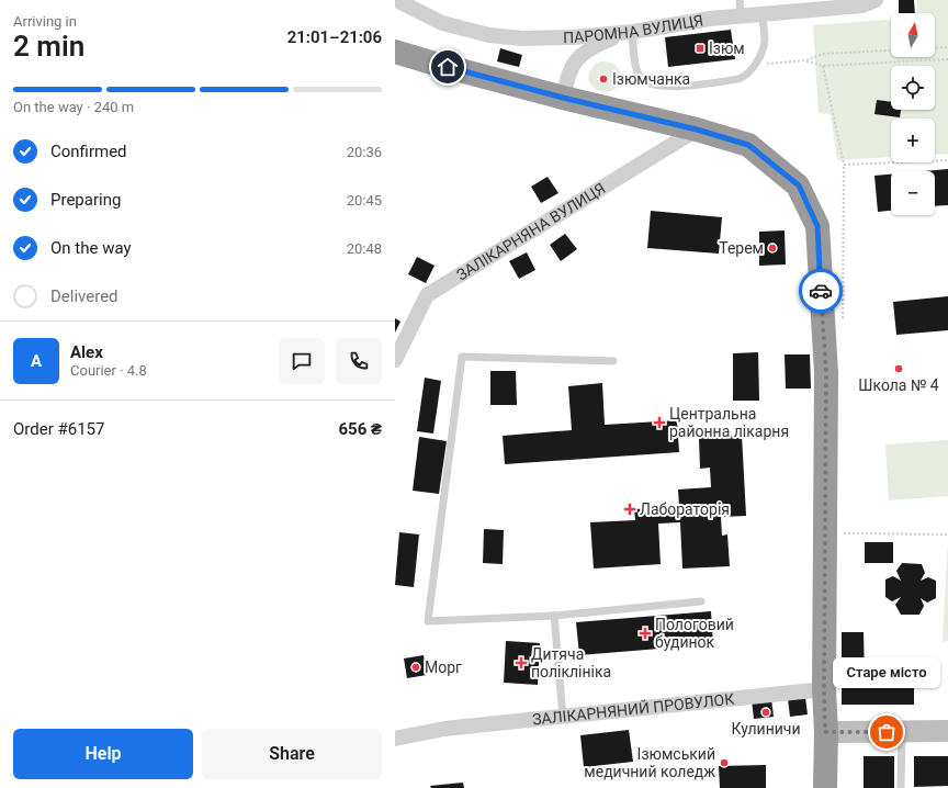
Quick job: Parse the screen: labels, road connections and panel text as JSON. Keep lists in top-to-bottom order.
{
  "streets": {
    "street": ["ПАРОМНА ВУЛИЦЯ", "ЗАЛІКАРНЯНА ВУЛИЦЯ", "ЗАЛІКАРНЯНИЙ ПРОВУЛОК"]
  },
  "places": {
    "transit": ["Ізюм"],
    "other": [
      "Ізюмчанка",
      "Терем",
      "Школа № 4",
      "Морг",
      "Кулиничи",
      "Старе місто",
      "Ізюмський медичний коледж"
    ],
    "health": [
      "Центральна районна лікарня",
      "Лабораторія",
      "Пологовий будинок",
      "Дитяча поліклініка"
    ]
  },
  "north": "top",
  "page": {
    "heading": ["2 min", "Arriving in", "21:01–21:06"],
    "panel": [
      "Alex",
      "Courier · 4.8",
      "Order #6157",
      "656 ₴"
    ],
    "map_buttons": ["+", "−"],
    "bar": "On the way · 240 m",
    "list": [
      ["Confirmed", "20:36"],
      ["Preparing", "20:45"],
      ["On the way", "20:48"],
      "Delivered"
    ],
    "round": "A",
    "bubble": "Старе місто",
    "buttons": ["Help", "Share"]
  }
}
